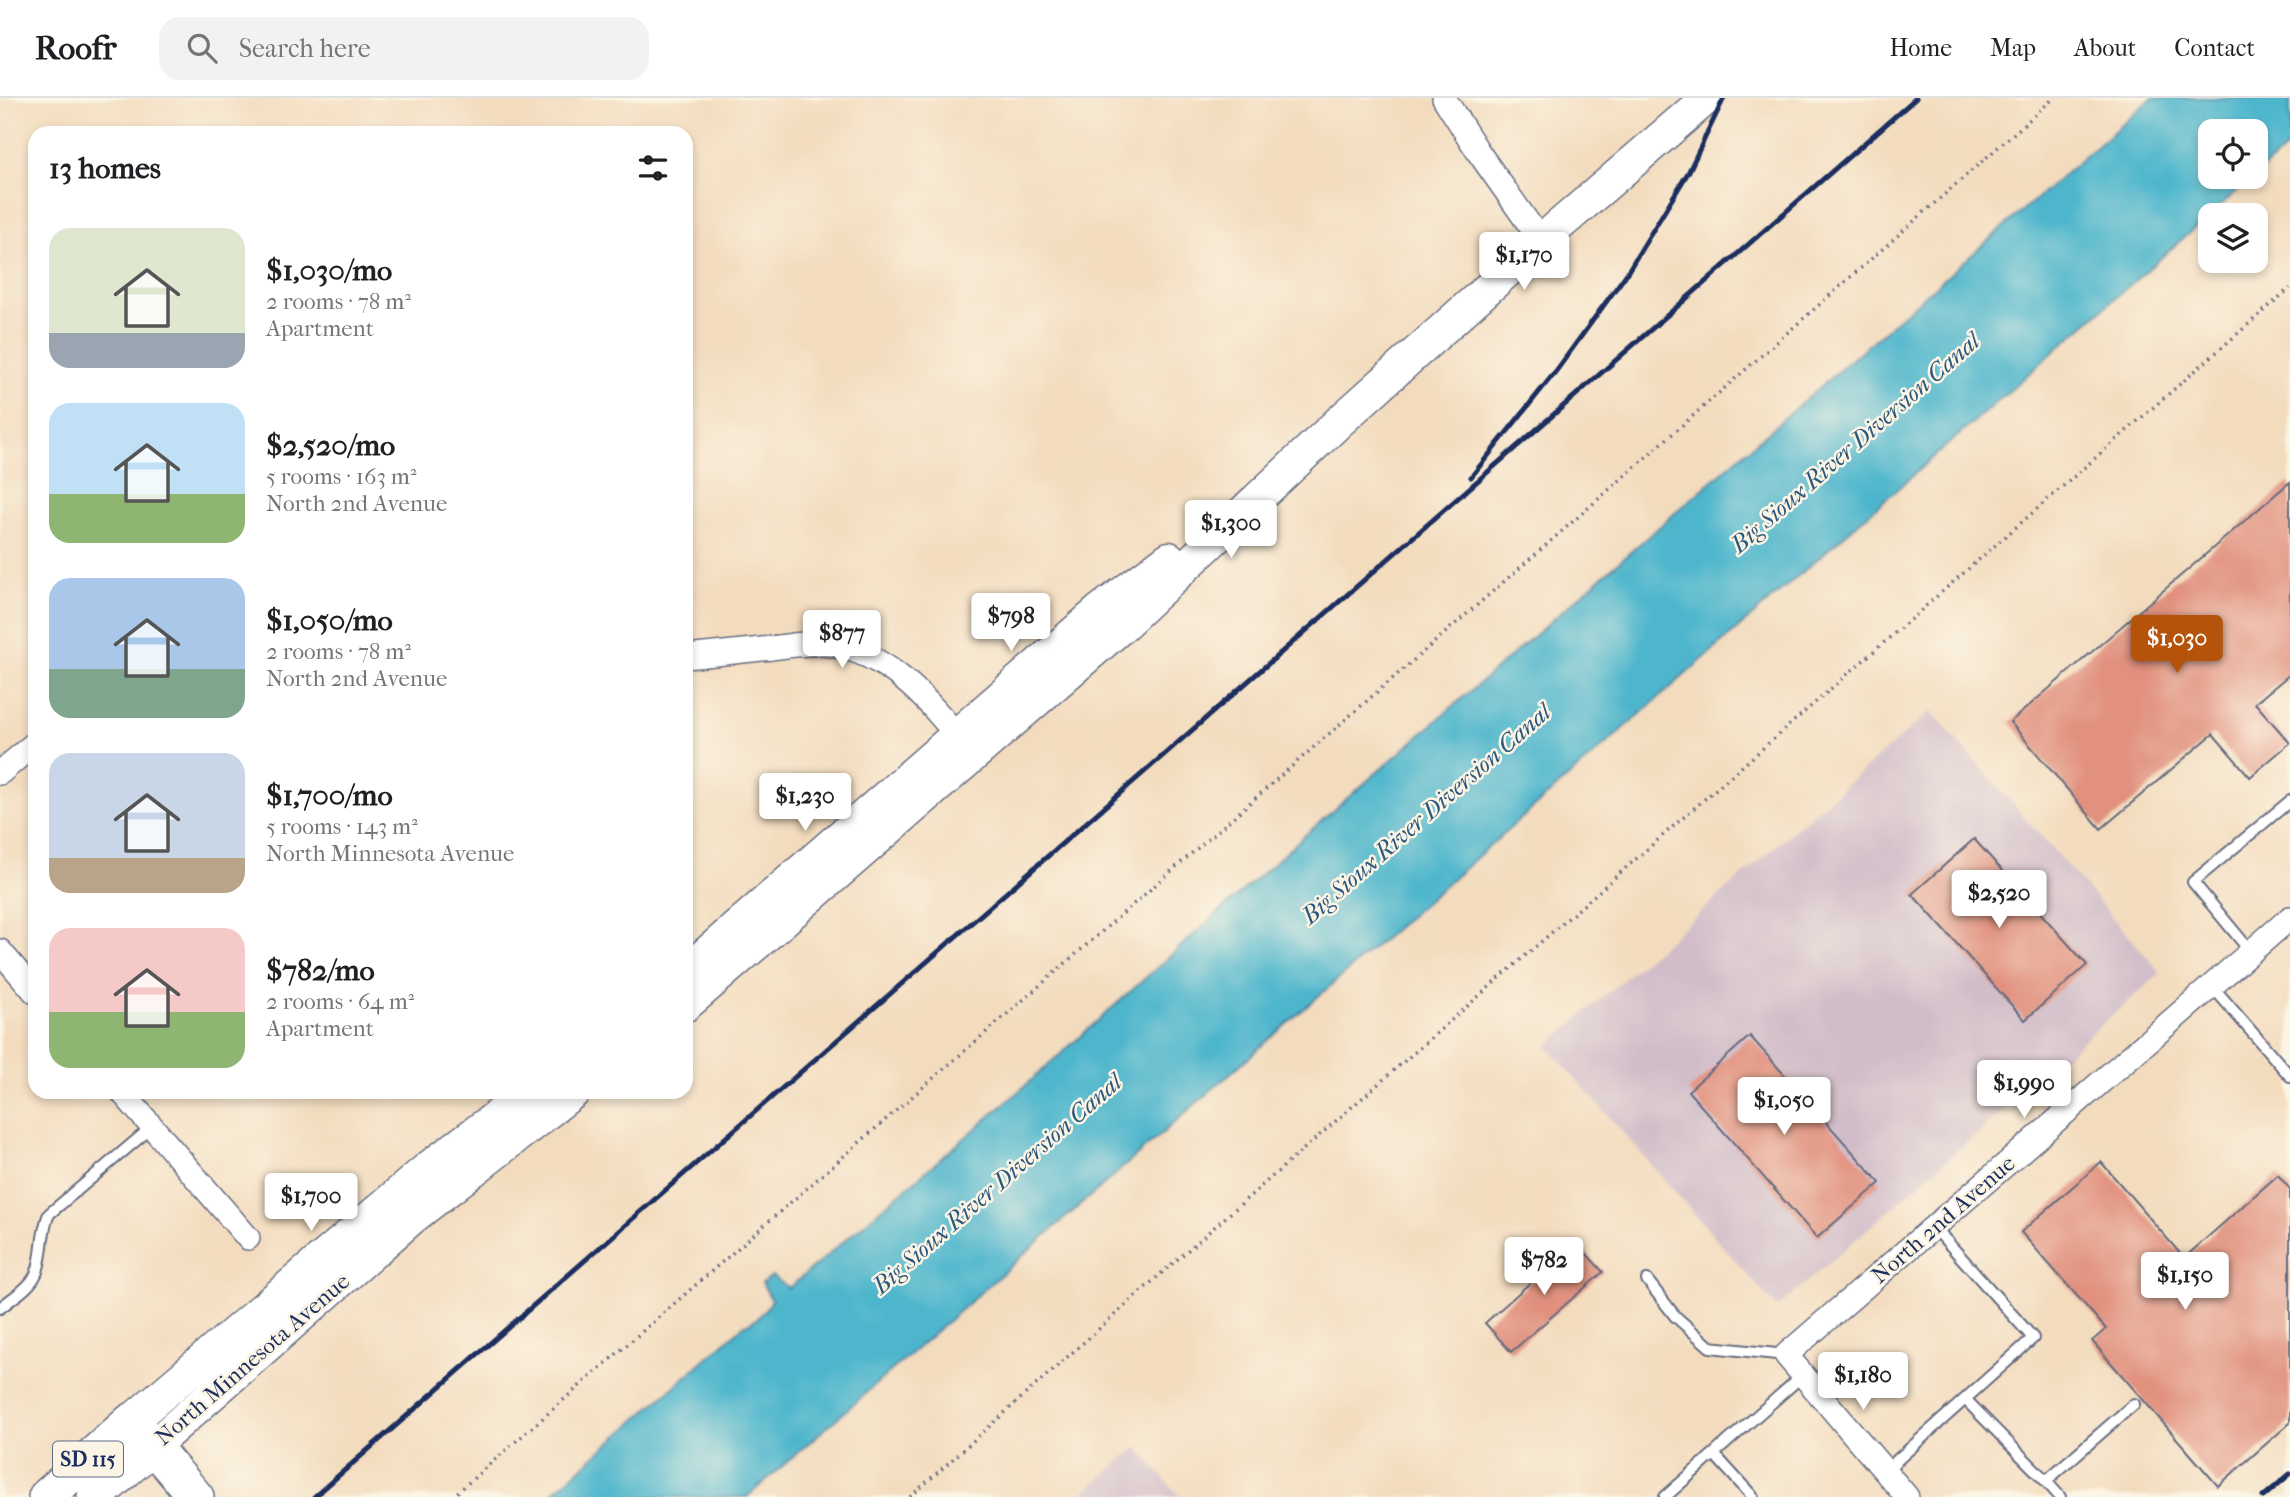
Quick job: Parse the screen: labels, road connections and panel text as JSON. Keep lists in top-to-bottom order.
{
  "streets": {
    "main road": ["North Minnesota Avenue", "SD 115"],
    "street": ["North 2nd Avenue"]
  },
  "crossings": [
    ["North Minnesota Avenue", "SD 115"]
  ],
  "water": ["Big Sioux River Diversion Canal"],
  "page": {
    "header": "Roofr",
    "search": "Search here",
    "nav": [
      "Home",
      "Map",
      "About",
      "Contact"
    ],
    "heading": "13 homes",
    "list": [
      {
        "name": "$1,030/mo",
        "note": "2 rooms · 78 m² · Apartment"
      },
      {
        "name": "$2,520/mo",
        "note": "5 rooms · 163 m² · North 2nd Avenue"
      },
      {
        "name": "$1,050/mo",
        "note": "2 rooms · 78 m² · North 2nd Avenue"
      },
      {
        "name": "$1,700/mo",
        "note": "5 rooms · 143 m² · North Minnesota Avenue"
      },
      {
        "name": "$782/mo",
        "note": "2 rooms · 64 m² · Apartment"
      }
    ],
    "price": [
      "$1,170",
      "$1,300",
      "$798",
      "$877",
      "$1,030",
      "$1,230",
      "$2,520",
      "$1,990",
      "$1,050",
      "$1,700",
      "$782",
      "$1,150",
      "$1,180"
    ]
  }
}
